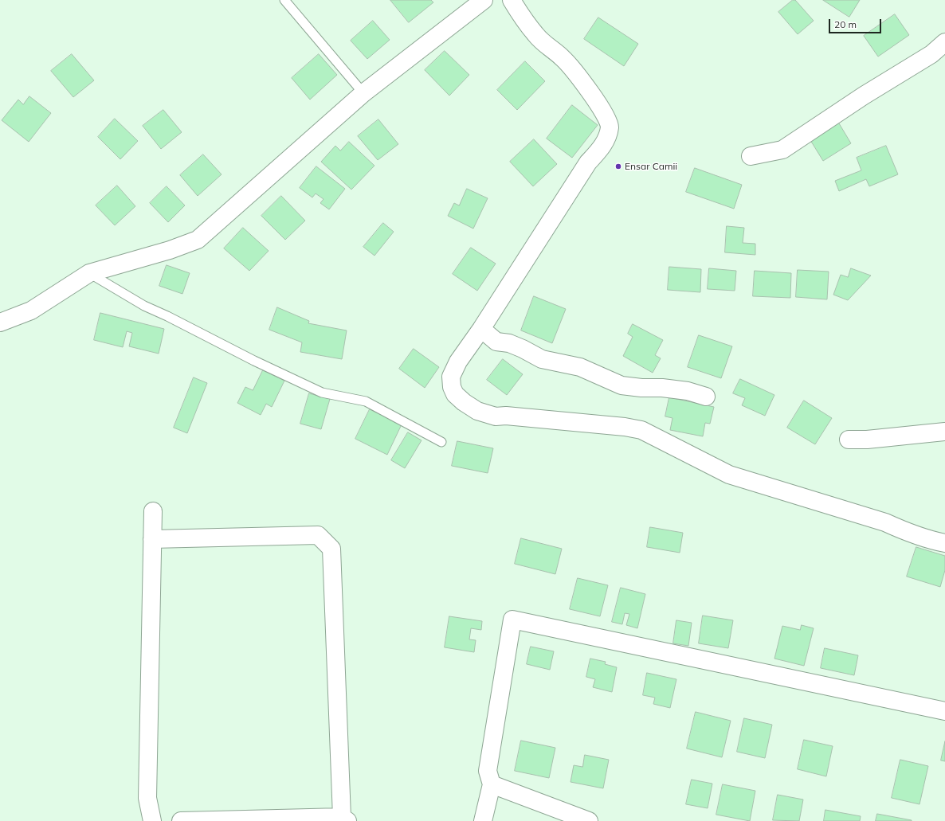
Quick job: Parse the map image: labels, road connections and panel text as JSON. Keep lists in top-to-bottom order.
{
  "places": ["Ensar Camii"],
  "scale_bar": "20 m"
}
